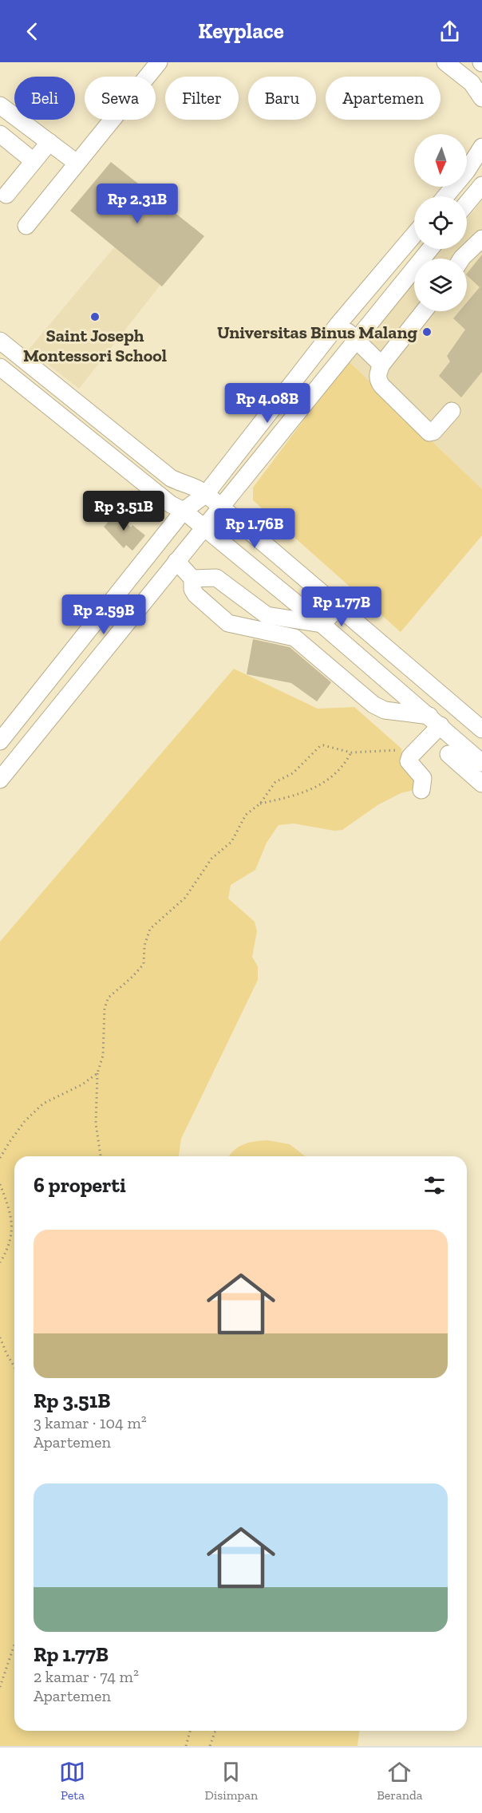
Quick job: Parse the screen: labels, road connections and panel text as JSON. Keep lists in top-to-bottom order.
{
  "places": ["Saint Joseph Montessori School", "Universitas Binus Malang"],
  "north": "bottom",
  "page": {
    "header": "Keyplace",
    "chip": [
      "Beli",
      "Sewa",
      "Filter",
      "Baru",
      "Apartemen"
    ],
    "price": [
      "Rp 2.31B",
      "Rp 4.08B",
      "Rp 3.51B",
      "Rp 1.76B",
      "Rp 1.77B",
      "Rp 2.59B"
    ],
    "heading": "6 properti",
    "list": [
      {
        "name": "Rp 3.51B",
        "note": "3 kamar · 104 m² · Apartemen"
      },
      {
        "name": "Rp 1.77B",
        "note": "2 kamar · 74 m² · Apartemen"
      }
    ],
    "tabs": ["Peta", "Disimpan", "Beranda"]
  }
}
